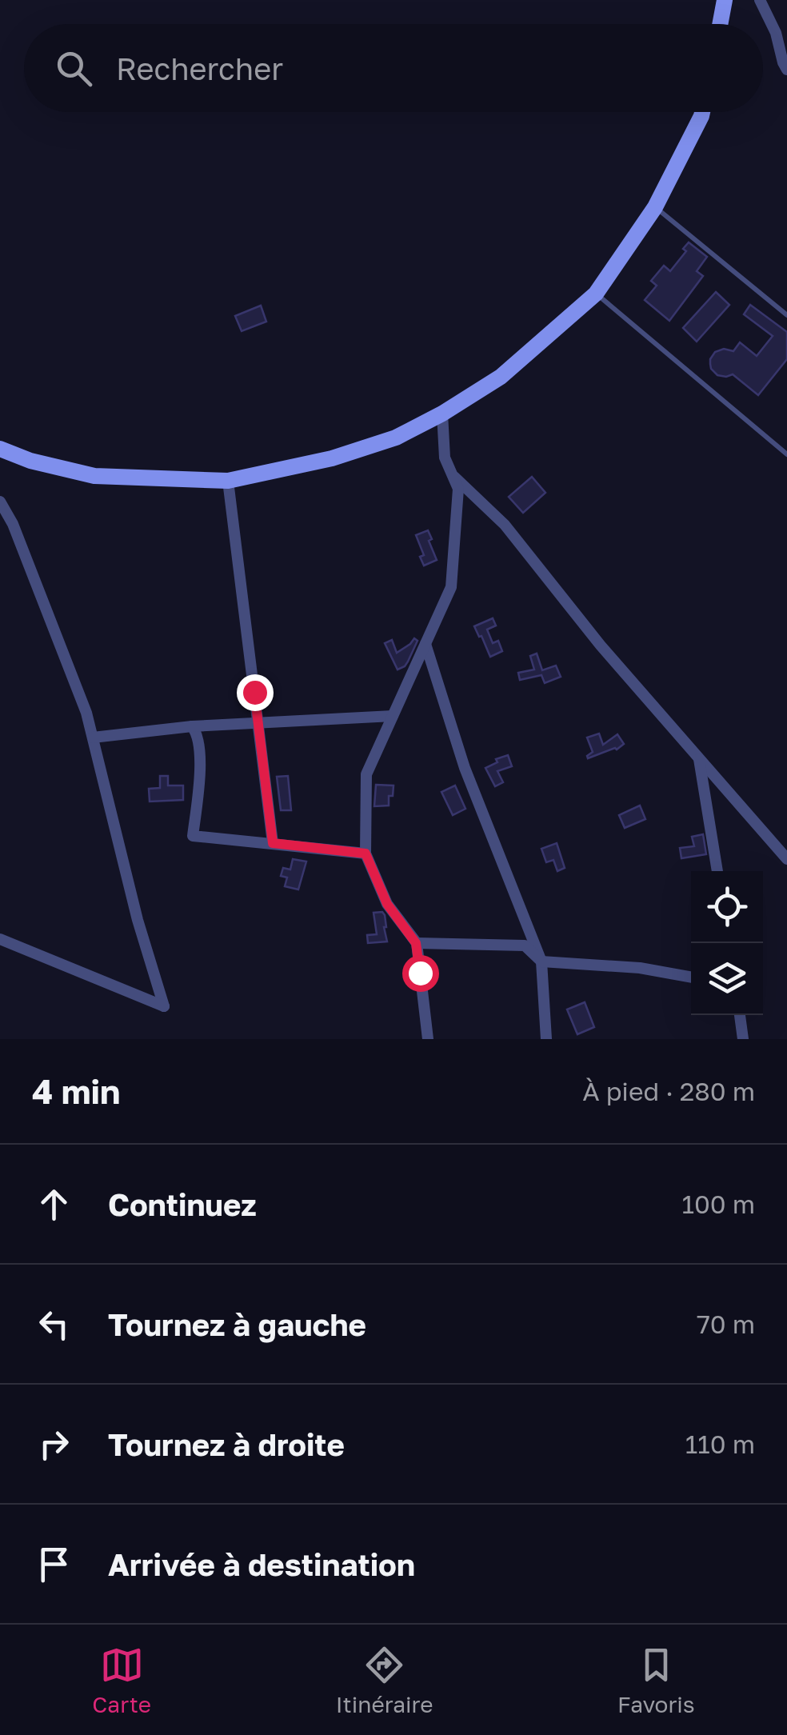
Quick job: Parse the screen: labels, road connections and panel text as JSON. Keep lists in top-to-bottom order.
{
  "page": {
    "search": "Rechercher",
    "heading": ["4 min", "À pied · 280 m"],
    "list": [
      ["Continuez", "100 m"],
      ["Tournez à gauche", "70 m"],
      ["Tournez à droite", "110 m"],
      "Arrivée à destination"
    ],
    "nav": ["Carte", "Itinéraire", "Favoris"]
  }
}
